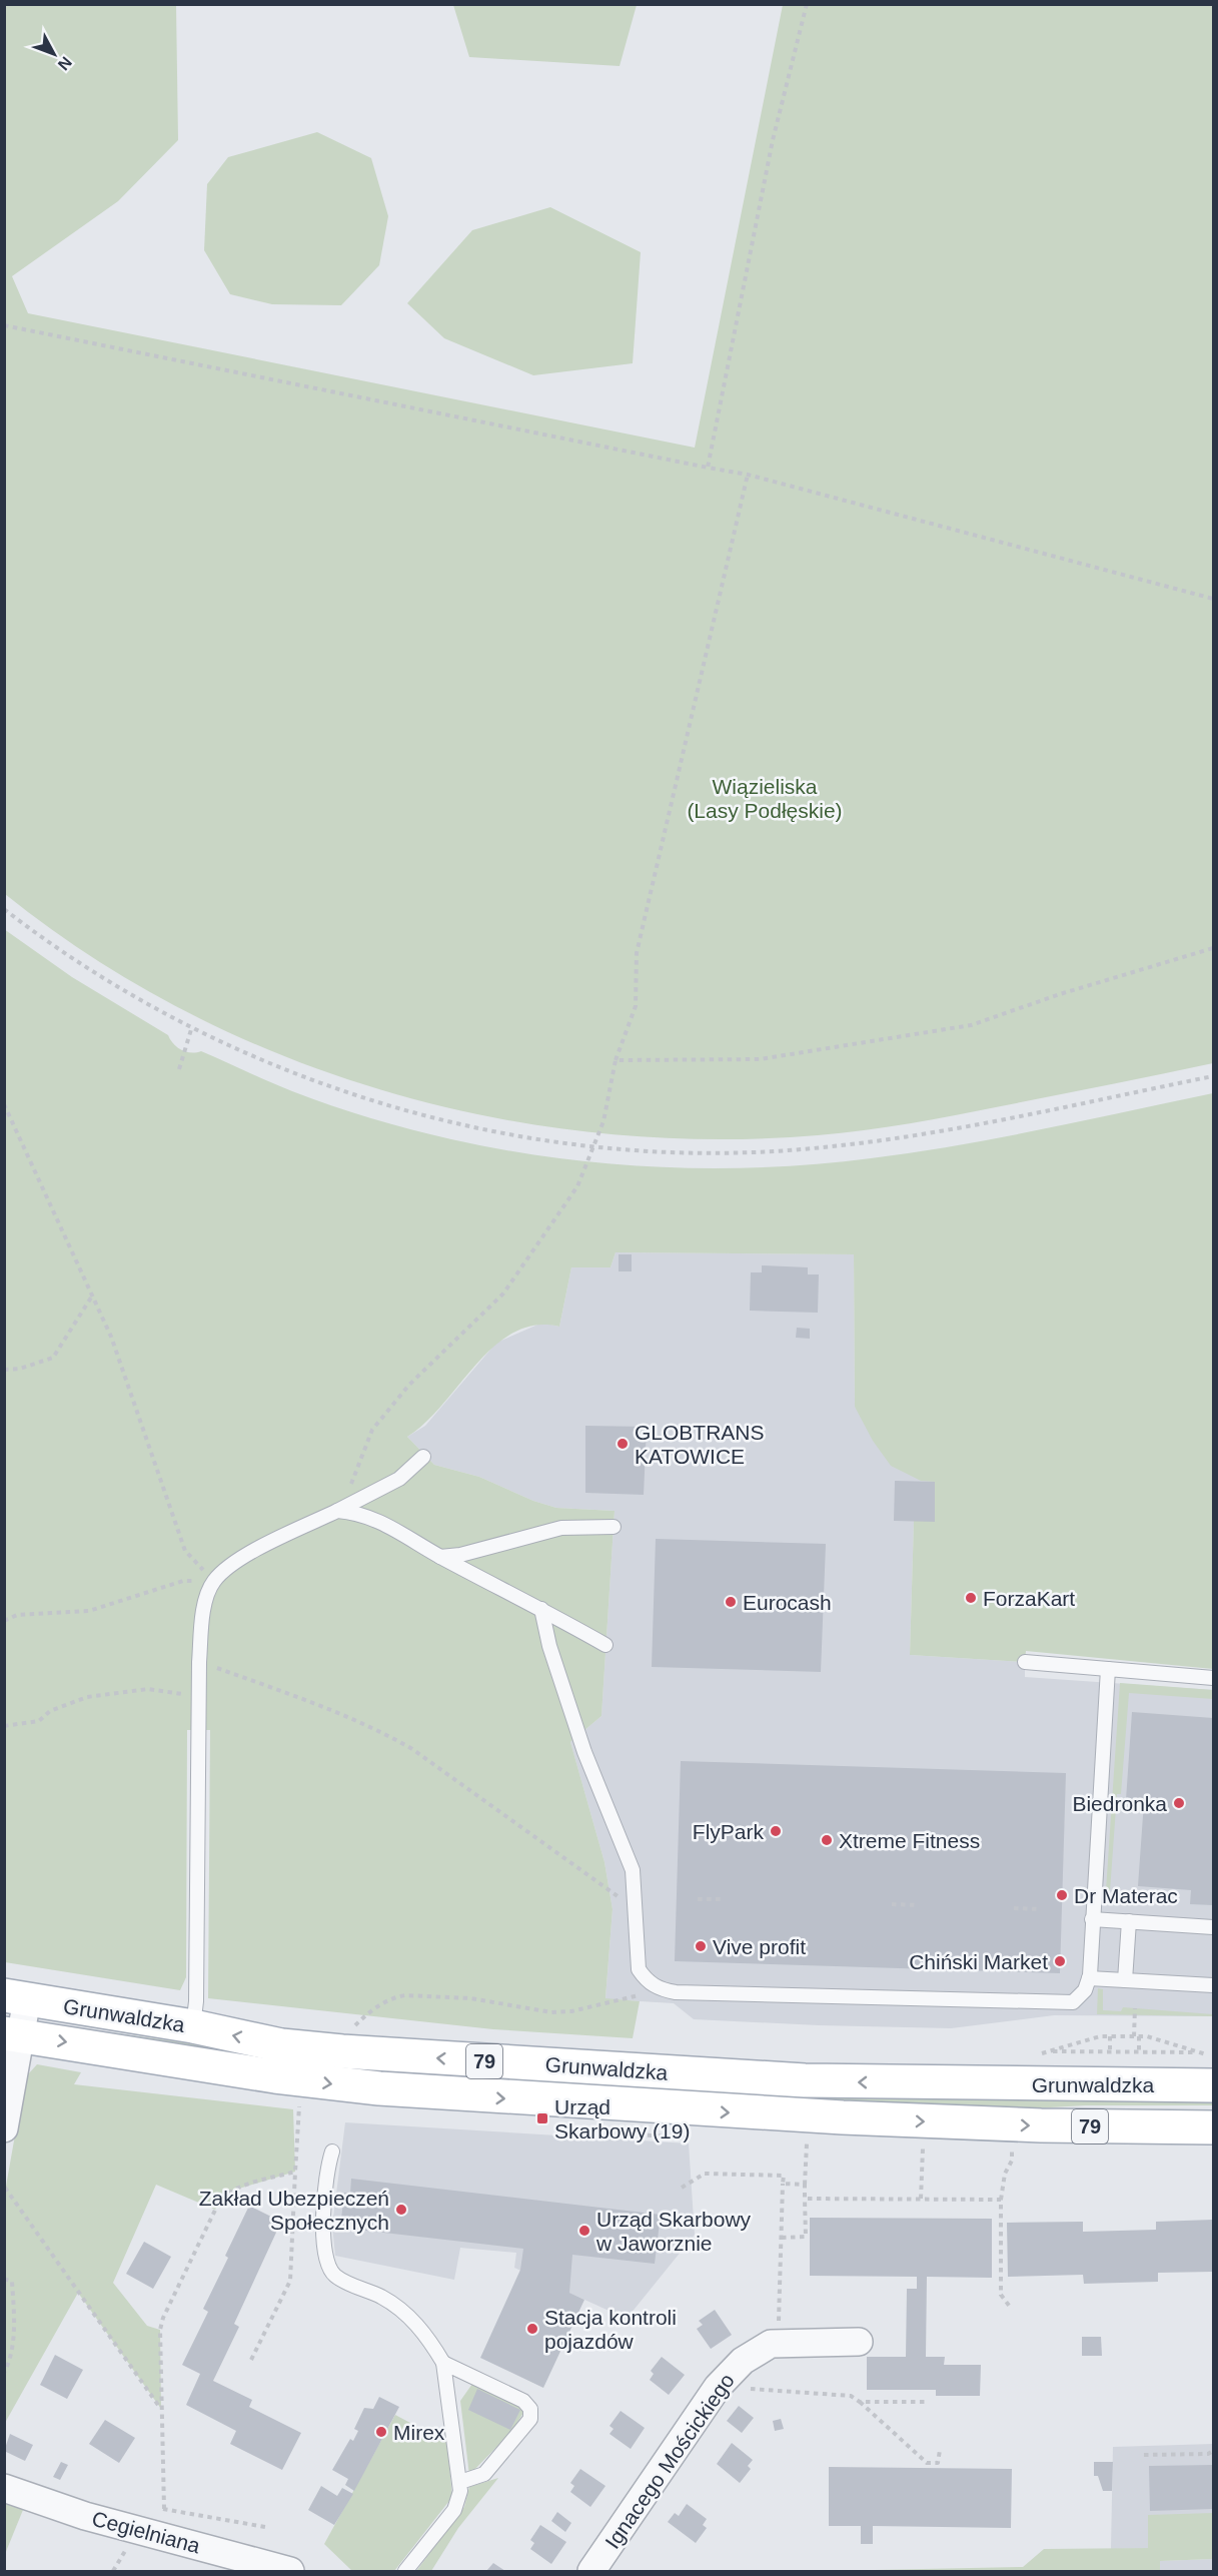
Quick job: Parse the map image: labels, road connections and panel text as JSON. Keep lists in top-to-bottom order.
{
  "streets": {
    "main road": ["Grunwaldzka", "79"],
    "street": ["Ignacego Mościckiego", "Cegielniana"]
  },
  "parks": ["Wiązieliska (Lasy Podłęskie)"],
  "places": {
    "other": [
      "GLOBTRANS KATOWICE",
      "ForzaKart",
      "Eurocash",
      "Biedronka",
      "FlyPark",
      "Xtreme Fitness",
      "Dr Materac",
      "Vive profit",
      "Chiński Market",
      "Zakład Ubezpieczeń Społecznych",
      "Urząd Skarbowy w Jaworznie",
      "Stacja kontroli pojazdów",
      "Mirex"
    ],
    "transit": ["Urząd Skarbowy (19)"]
  },
  "north": "bottom right"
}
